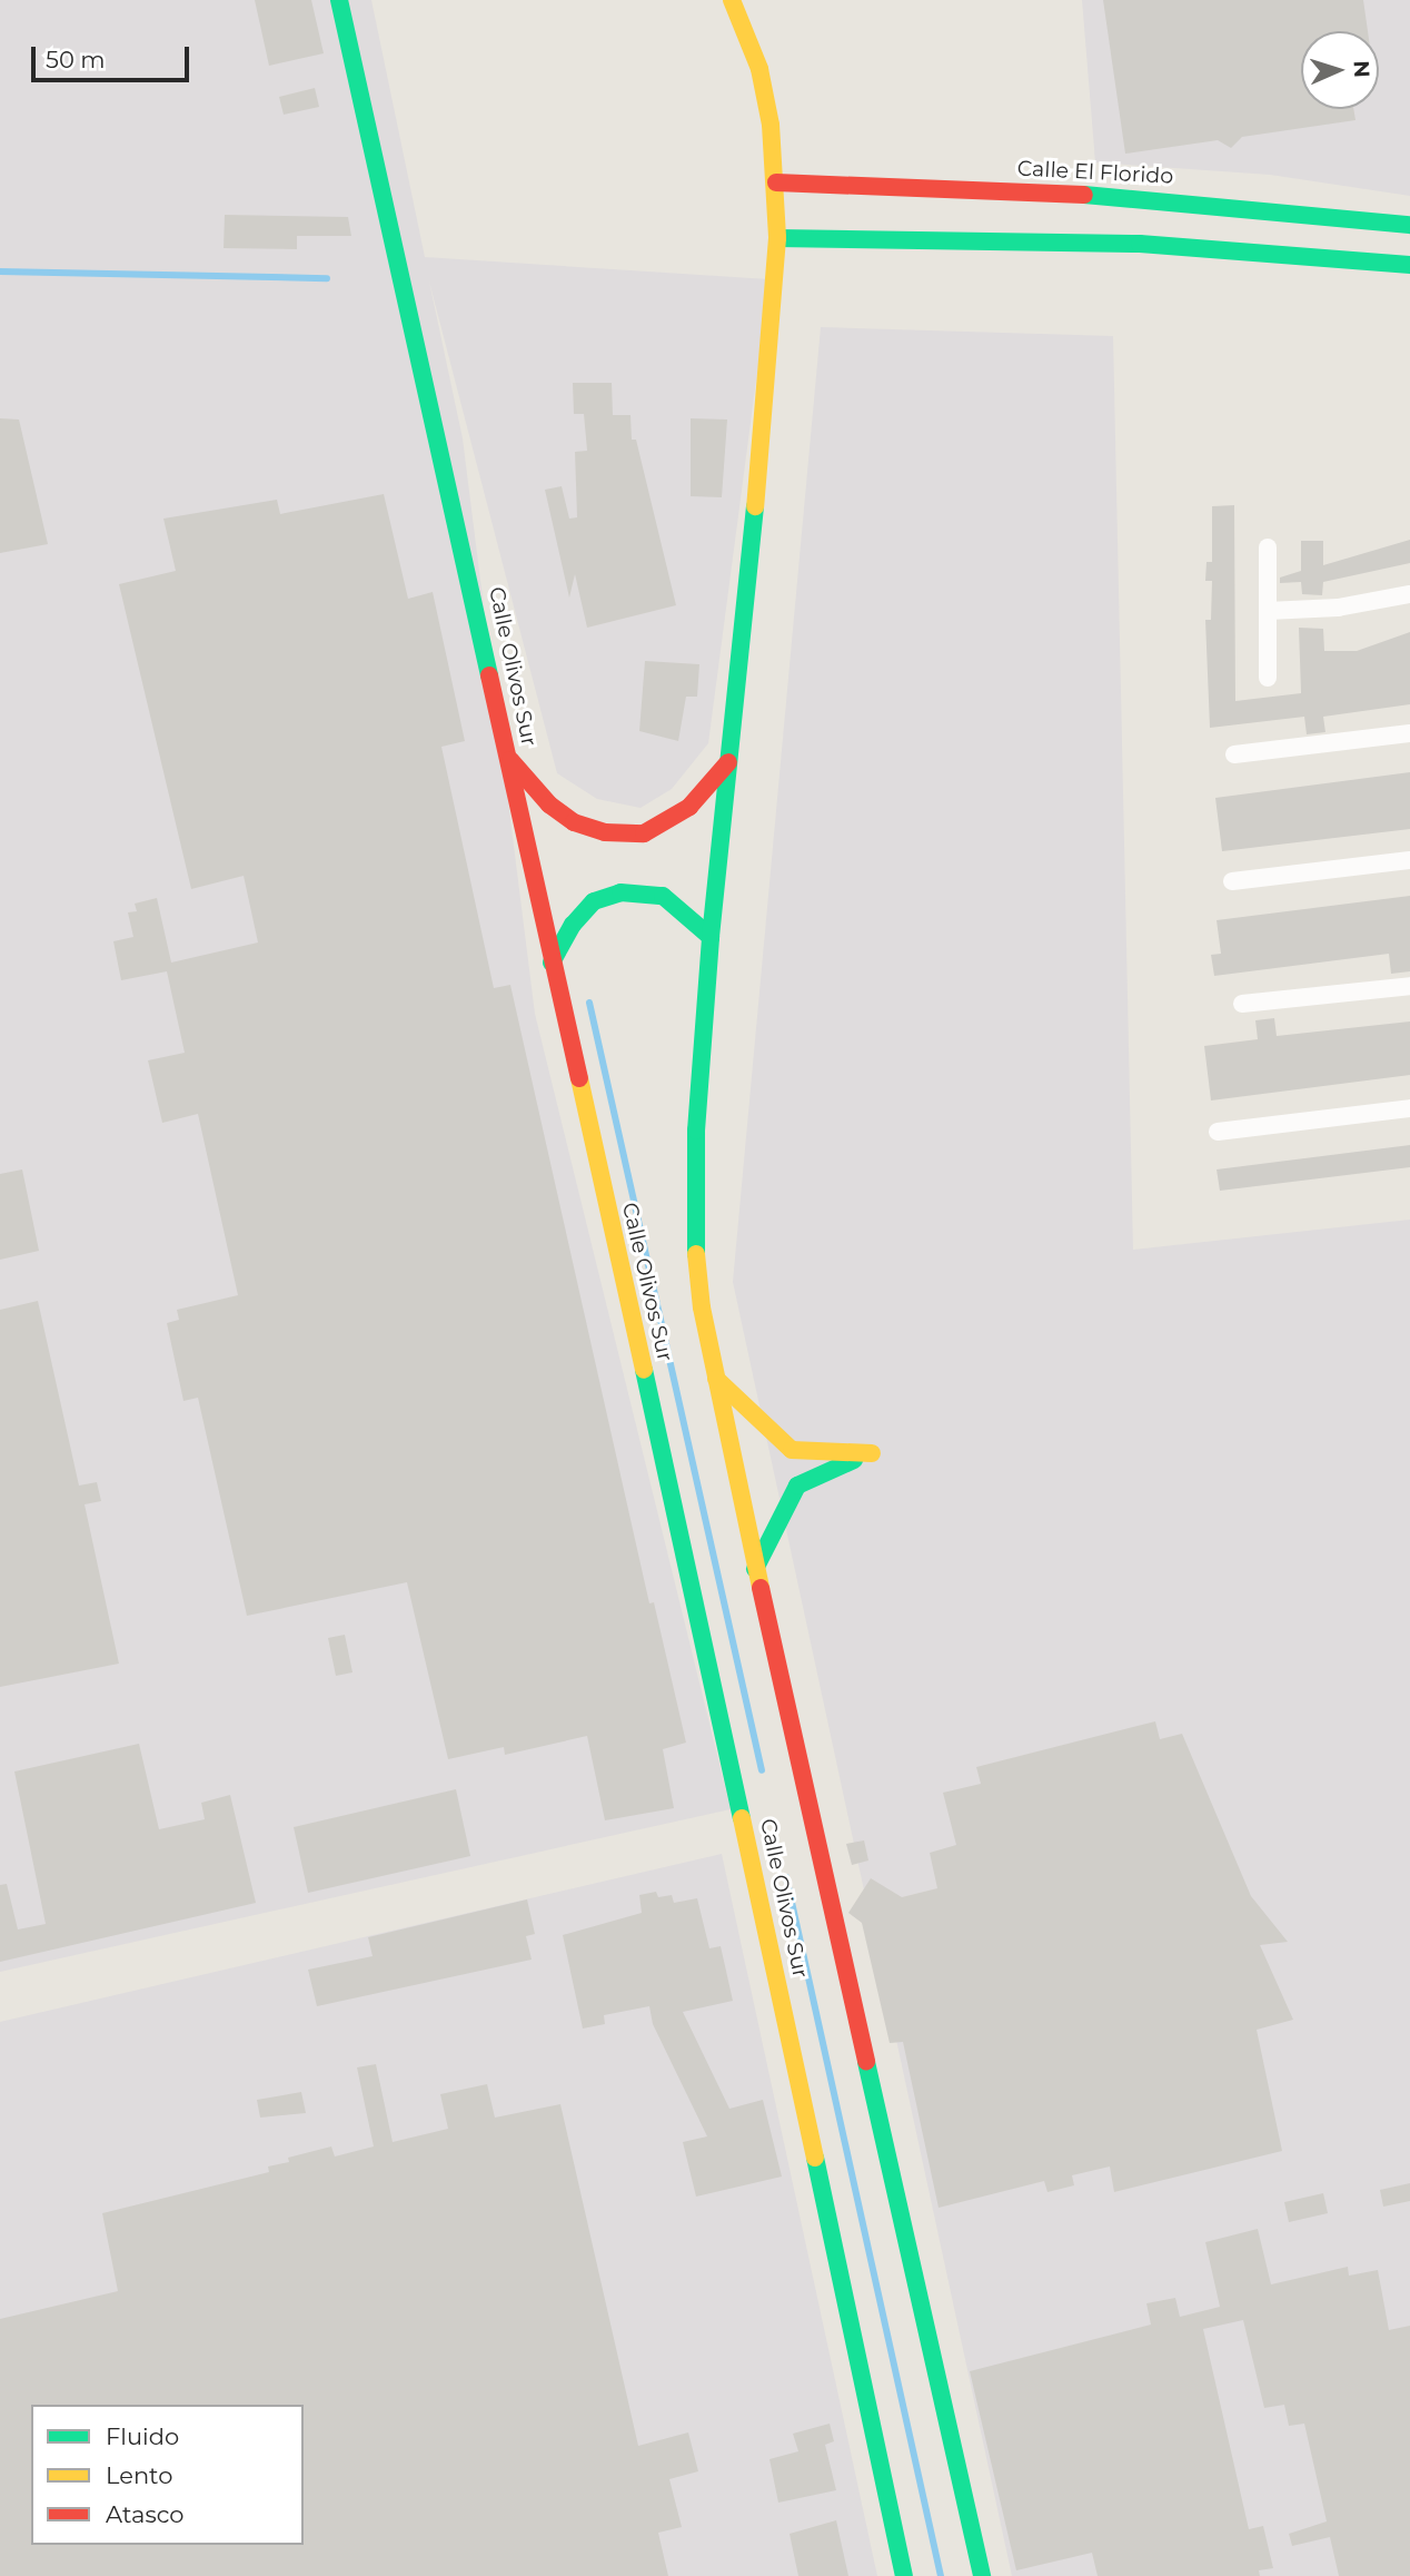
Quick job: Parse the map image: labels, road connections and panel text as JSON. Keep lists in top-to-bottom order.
{
  "streets": {
    "main road": ["Calle El Florido", "Calle Olivos Sur"]
  },
  "crossings": [
    ["Calle El Florido", "Calle Olivos Sur"]
  ],
  "legend": ["Fluido", "Lento", "Atasco"],
  "scale_bar": "50 m",
  "north": "right"
}
